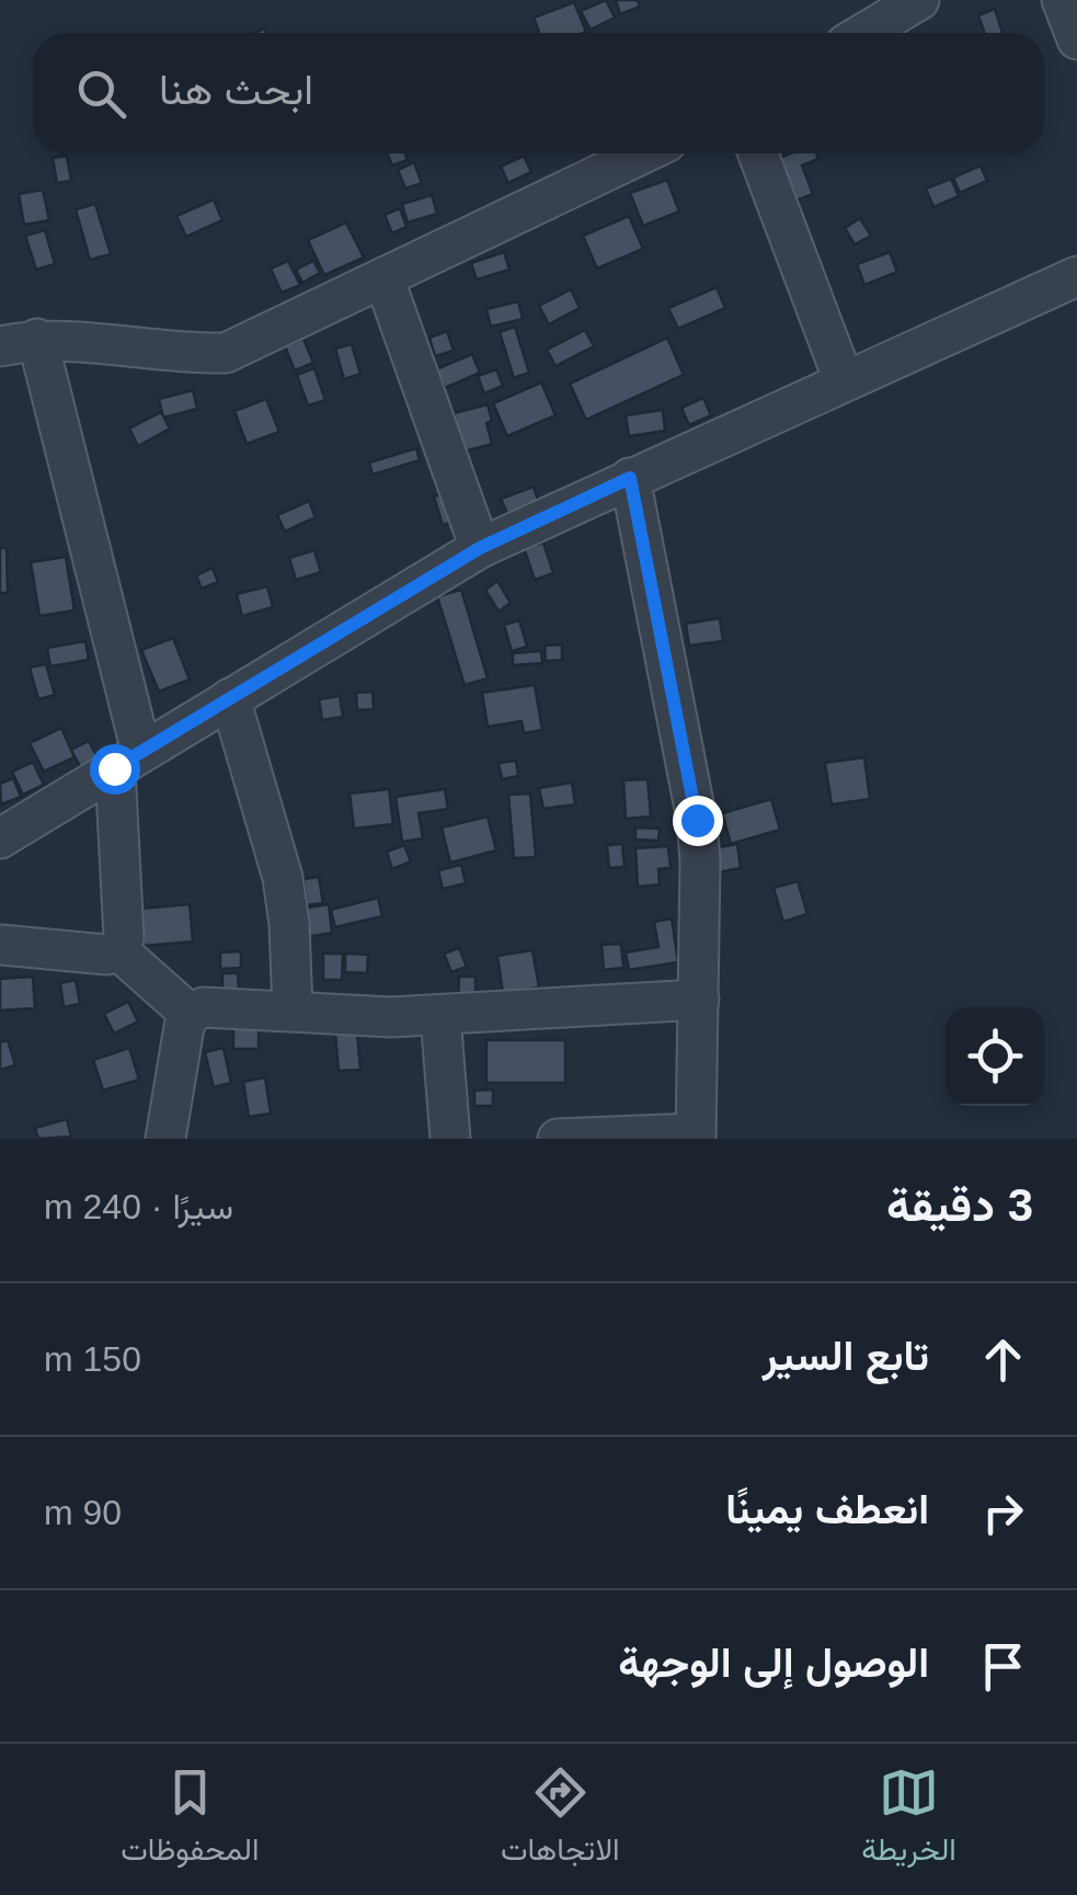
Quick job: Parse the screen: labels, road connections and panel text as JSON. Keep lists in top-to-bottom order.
{
  "page": {
    "search": "ابحث هنا",
    "heading": ["3 دقيقة", "سيرًا · 240 m"],
    "list": [
      ["تابع السير", "150 m"],
      ["انعطف يمينًا", "90 m"],
      "الوصول إلى الوجهة"
    ],
    "nav": ["الخريطة", "الاتجاهات", "المحفوظات"]
  }
}
